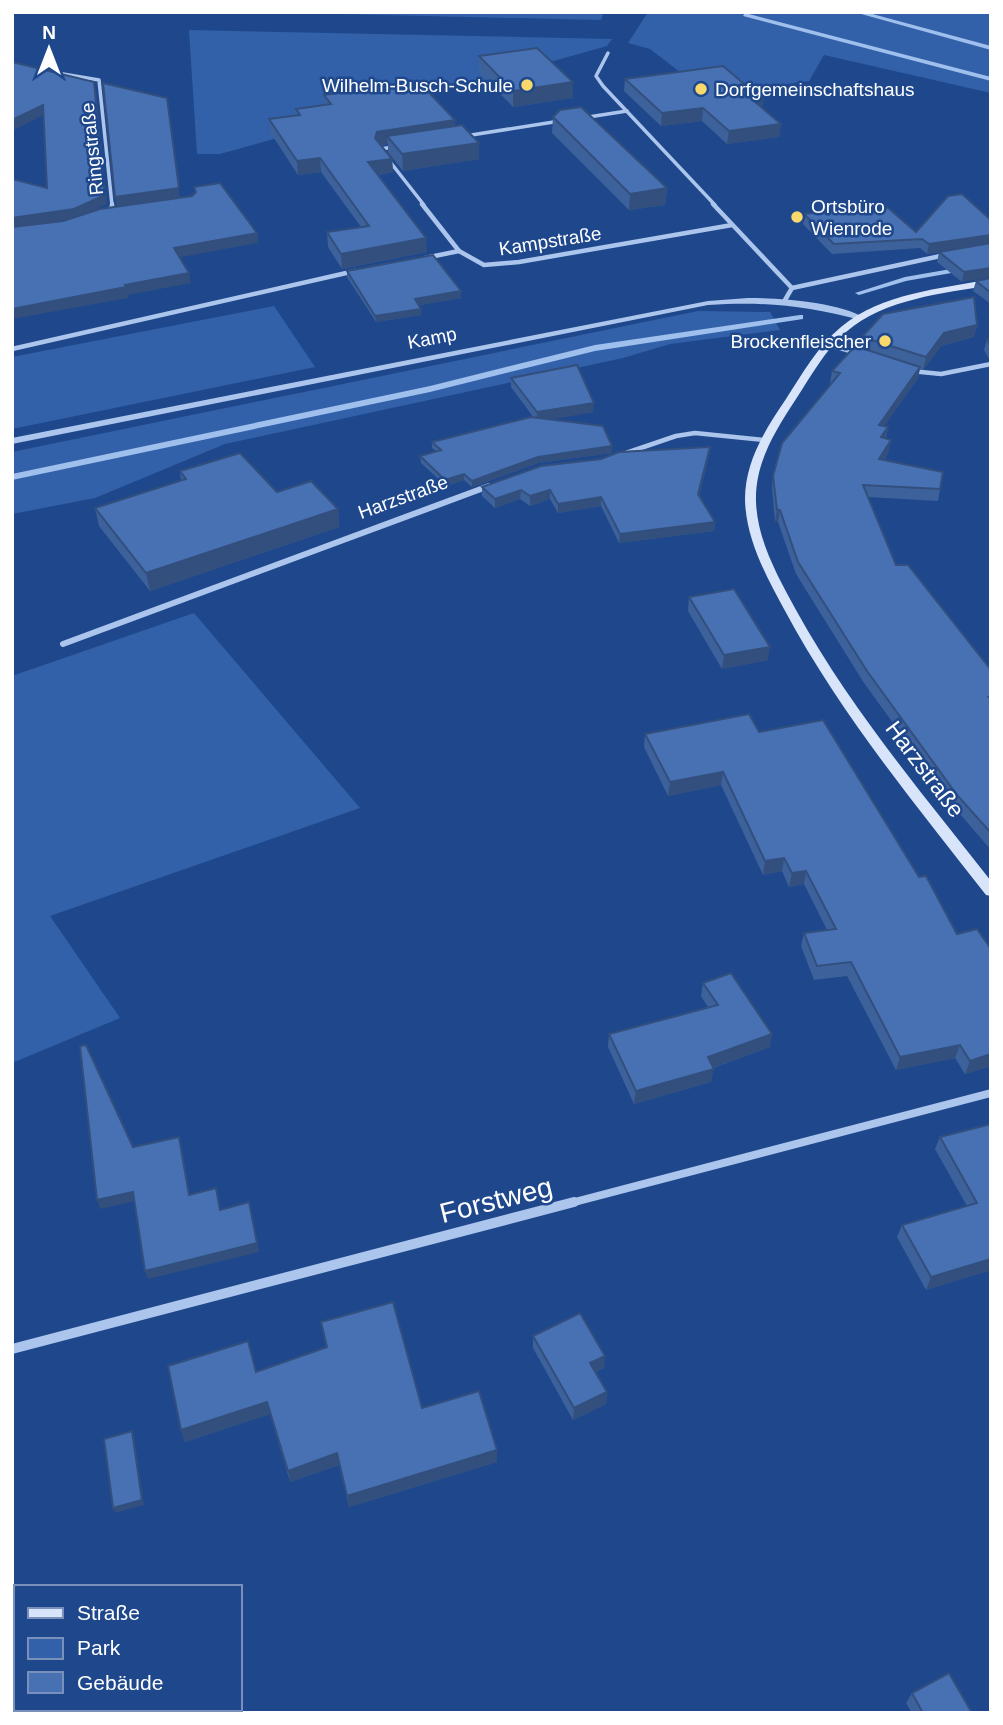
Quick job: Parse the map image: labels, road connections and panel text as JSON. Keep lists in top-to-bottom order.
{
  "streets": {
    "main road": ["Harzstraße"],
    "street": [
      "Ringstraße",
      "Kampstraße",
      "Kamp",
      "Forstweg"
    ]
  },
  "crossings": [
    ["Kamp", "Harzstraße"]
  ],
  "places": [
    "Wilhelm-Busch-Schule",
    "Dorfgemeinschaftshaus",
    "Ortsbüro Wienrode",
    "Brockenfleischer"
  ],
  "legend": ["Straße", "Park", "Gebäude"],
  "north": "top"
}
